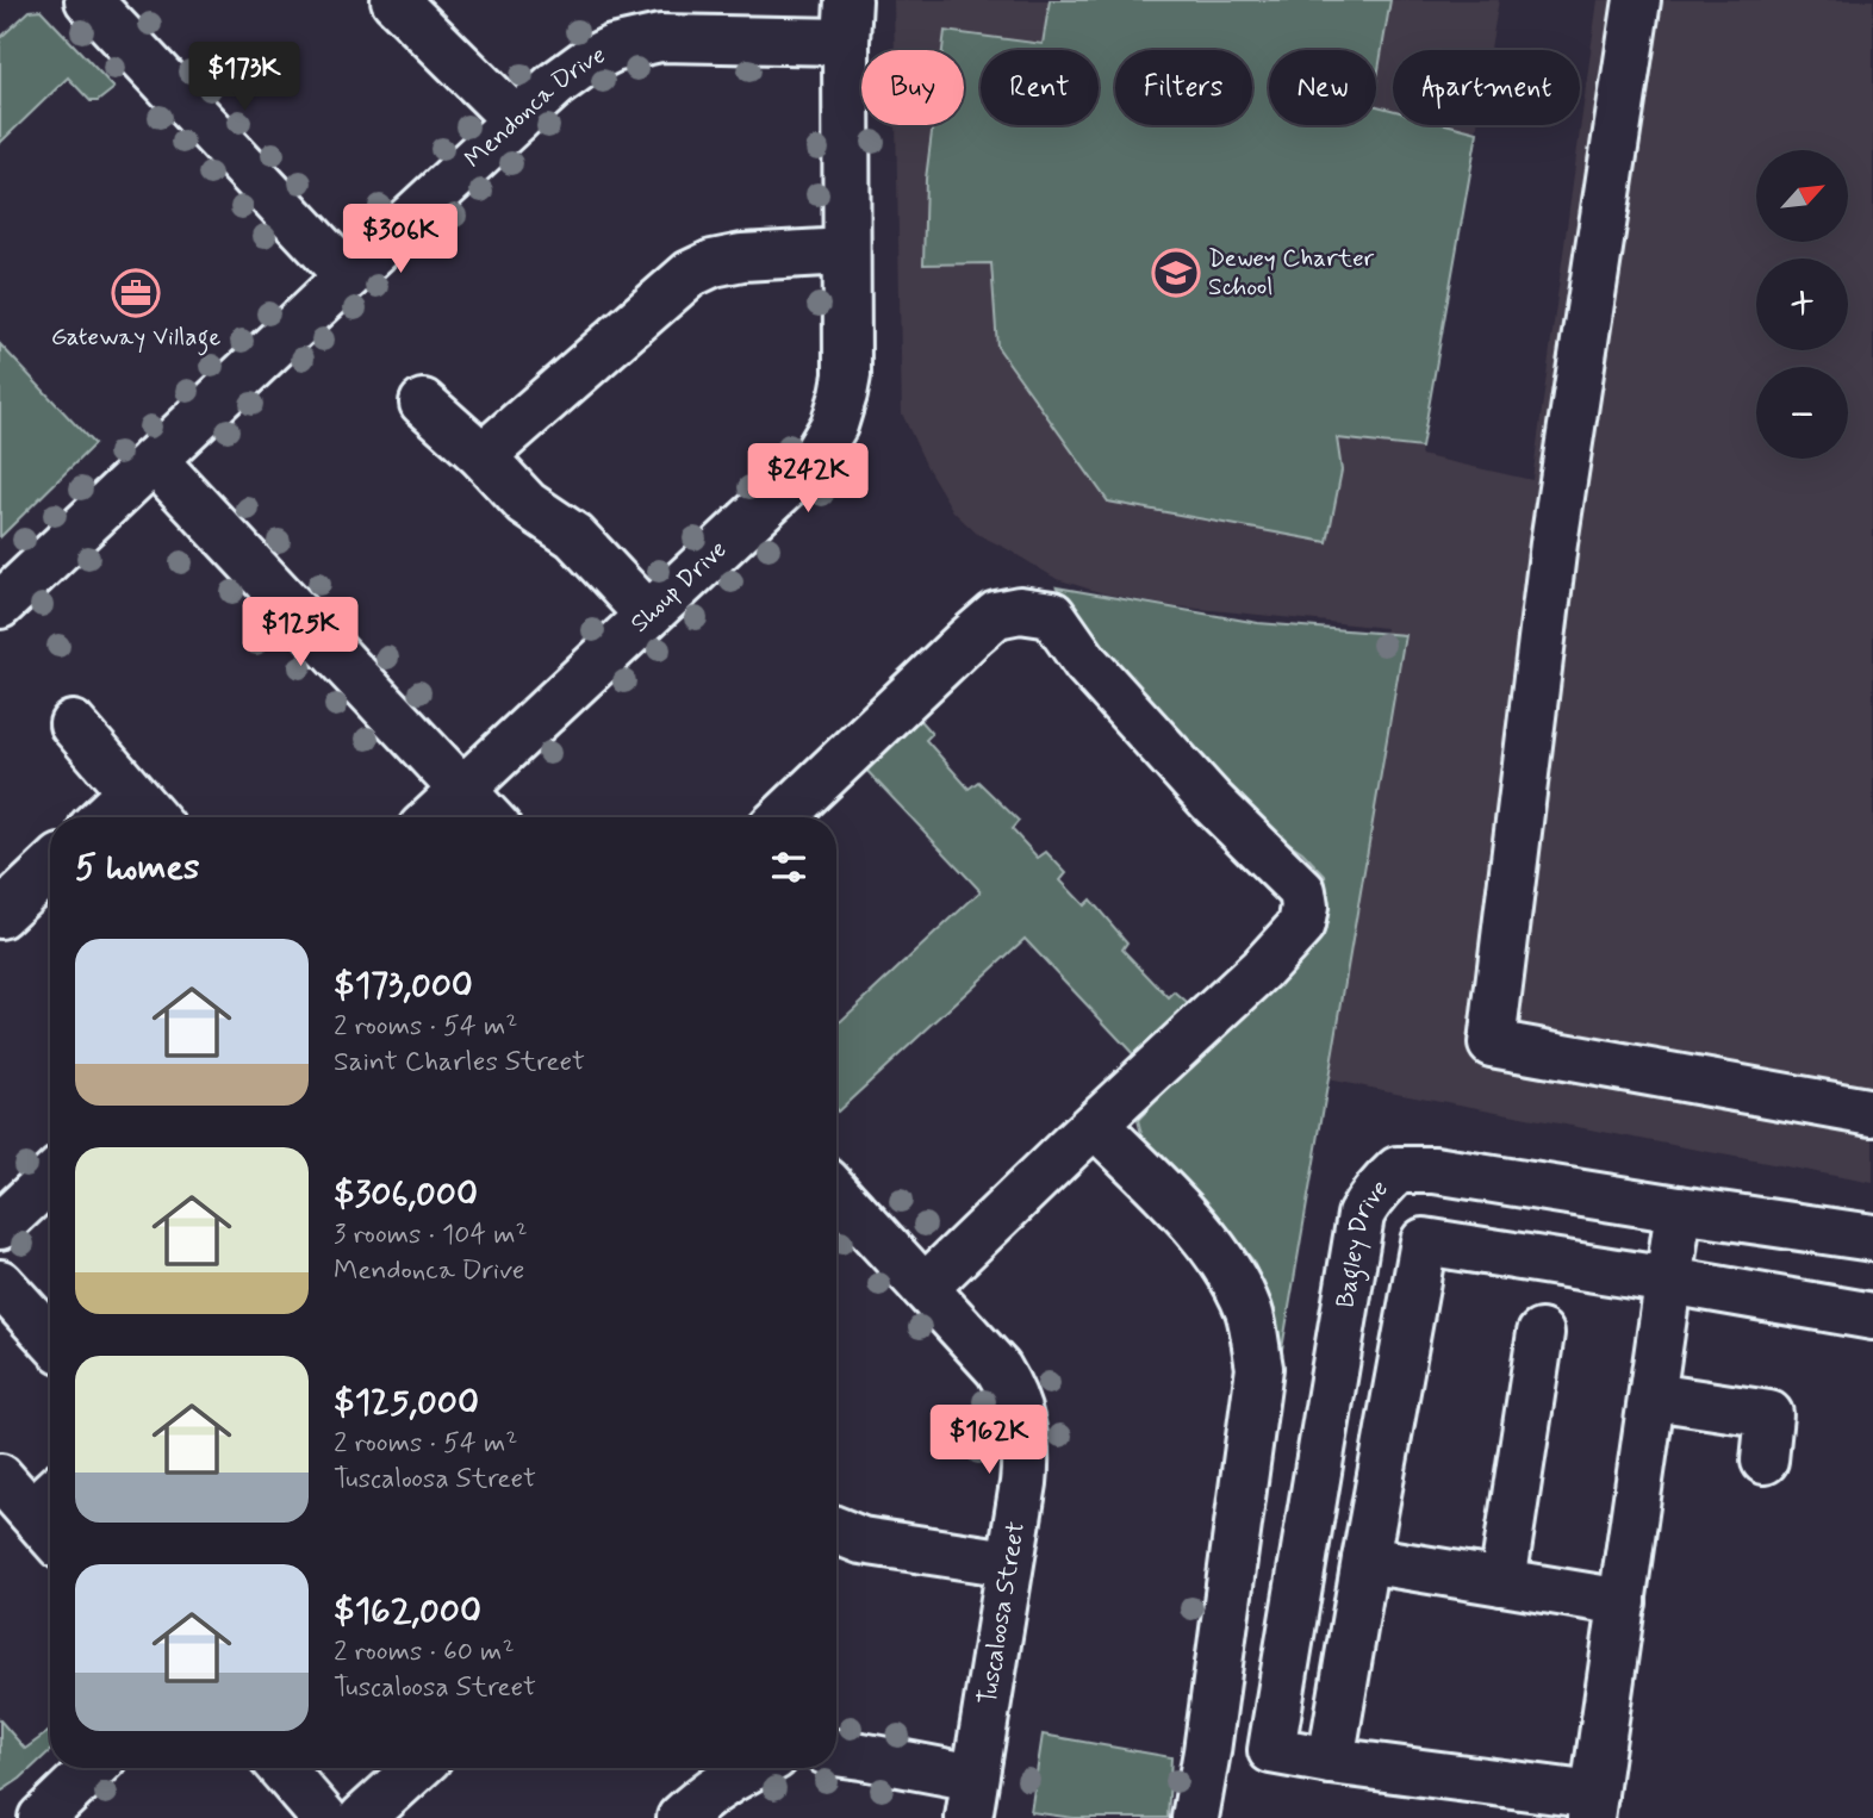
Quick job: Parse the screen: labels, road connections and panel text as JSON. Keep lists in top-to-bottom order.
{
  "streets": {
    "street": [
      "Mendonca Drive",
      "Shoup Drive",
      "Bagley Drive",
      "Tuscaloosa Street"
    ]
  },
  "crossings": [
    ["Mendonca Drive", "Shoup Drive"]
  ],
  "places": {
    "school or university": ["Dewey Charter School"],
    "office": ["Gateway Village"]
  },
  "north": "top right",
  "page": {
    "price": [
      "$173K",
      "$306K",
      "$242K",
      "$125K",
      "$162K"
    ],
    "chip": [
      "Buy",
      "Rent",
      "Filters",
      "New",
      "Apartment"
    ],
    "map_buttons": ["+", "−"],
    "heading": "5 homes",
    "list": [
      {
        "name": "$173,000",
        "note": "2 rooms · 54 m² · Saint Charles Street"
      },
      {
        "name": "$306,000",
        "note": "3 rooms · 104 m² · Mendonca Drive"
      },
      {
        "name": "$125,000",
        "note": "2 rooms · 54 m² · Tuscaloosa Street"
      },
      {
        "name": "$162,000",
        "note": "2 rooms · 60 m² · Tuscaloosa Street"
      }
    ]
  }
}
